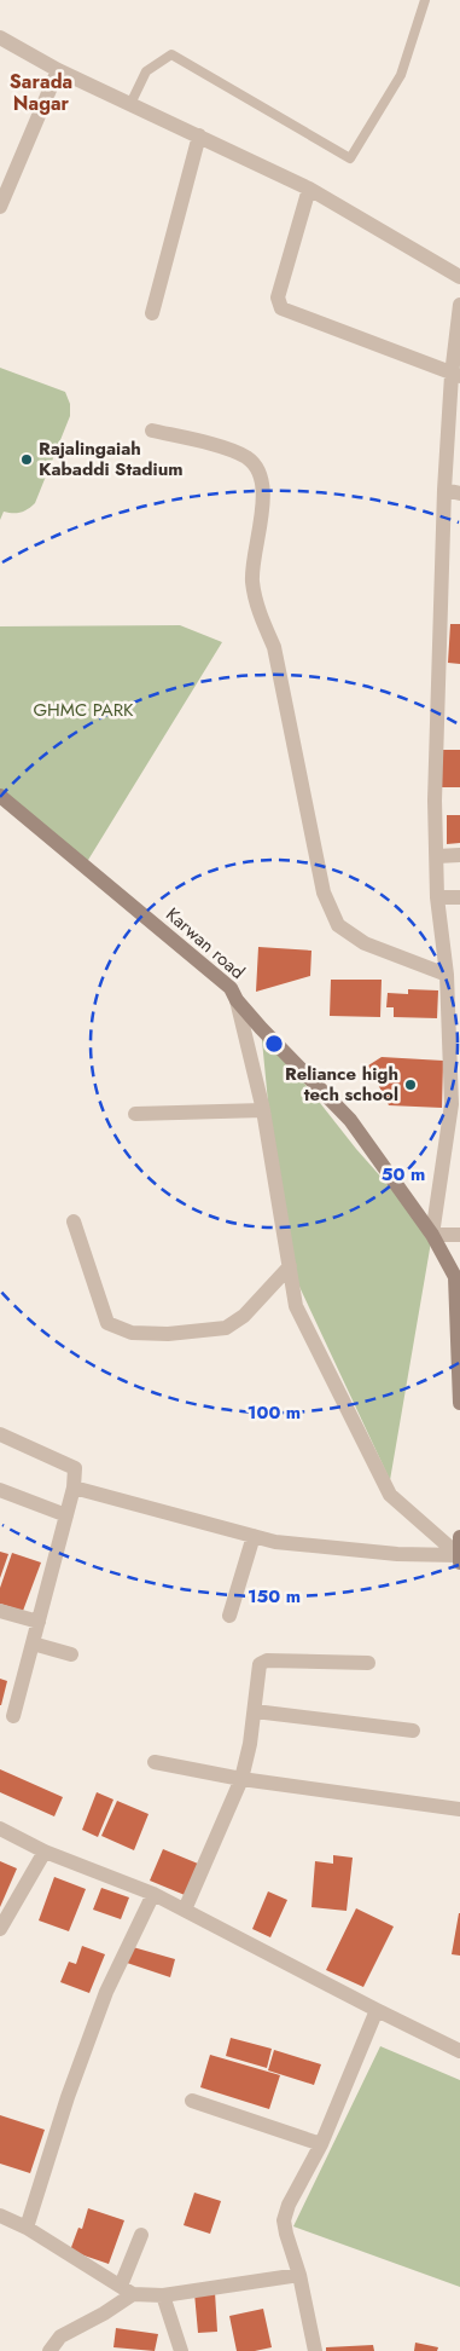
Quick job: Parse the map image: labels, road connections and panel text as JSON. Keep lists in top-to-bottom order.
{
  "streets": {
    "street": ["Karwan road"]
  },
  "districts": ["Sarada Nagar"],
  "parks": ["GHMC PARK"],
  "places": ["Rajalingaiah Kabaddi Stadium", "Reliance high tech school"],
  "rings": ["50 m", "100 m", "150 m"]
}
